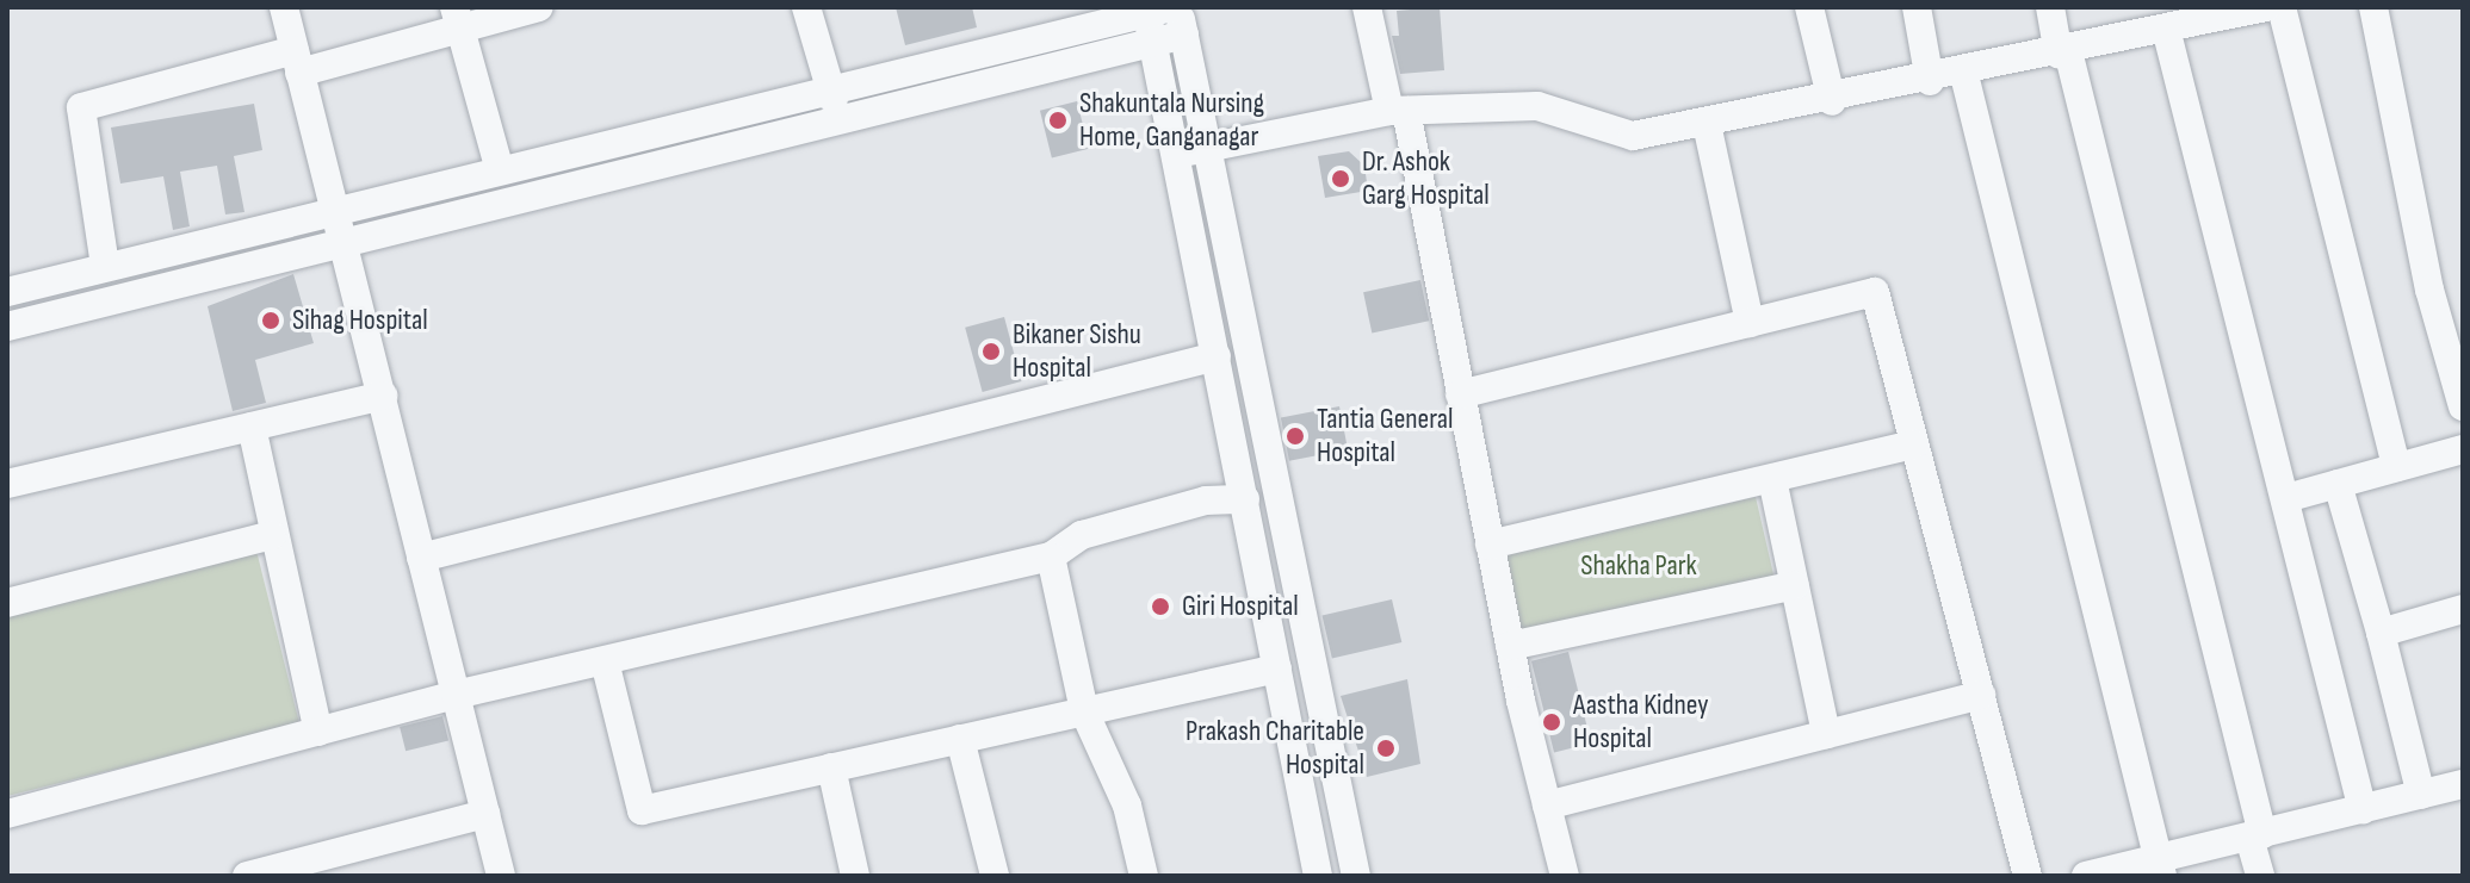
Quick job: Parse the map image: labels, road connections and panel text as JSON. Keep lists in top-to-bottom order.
{
  "parks": ["Shakha Park"],
  "places": [
    "Shakuntala Nursing Home, Ganganagar",
    "Dr. Ashok Garg Hospital",
    "Sihag Hospital",
    "Bikaner Sishu Hospital",
    "Tantia General Hospital",
    "Giri Hospital",
    "Aastha Kidney Hospital",
    "Prakash Charitable Hospital"
  ]
}
